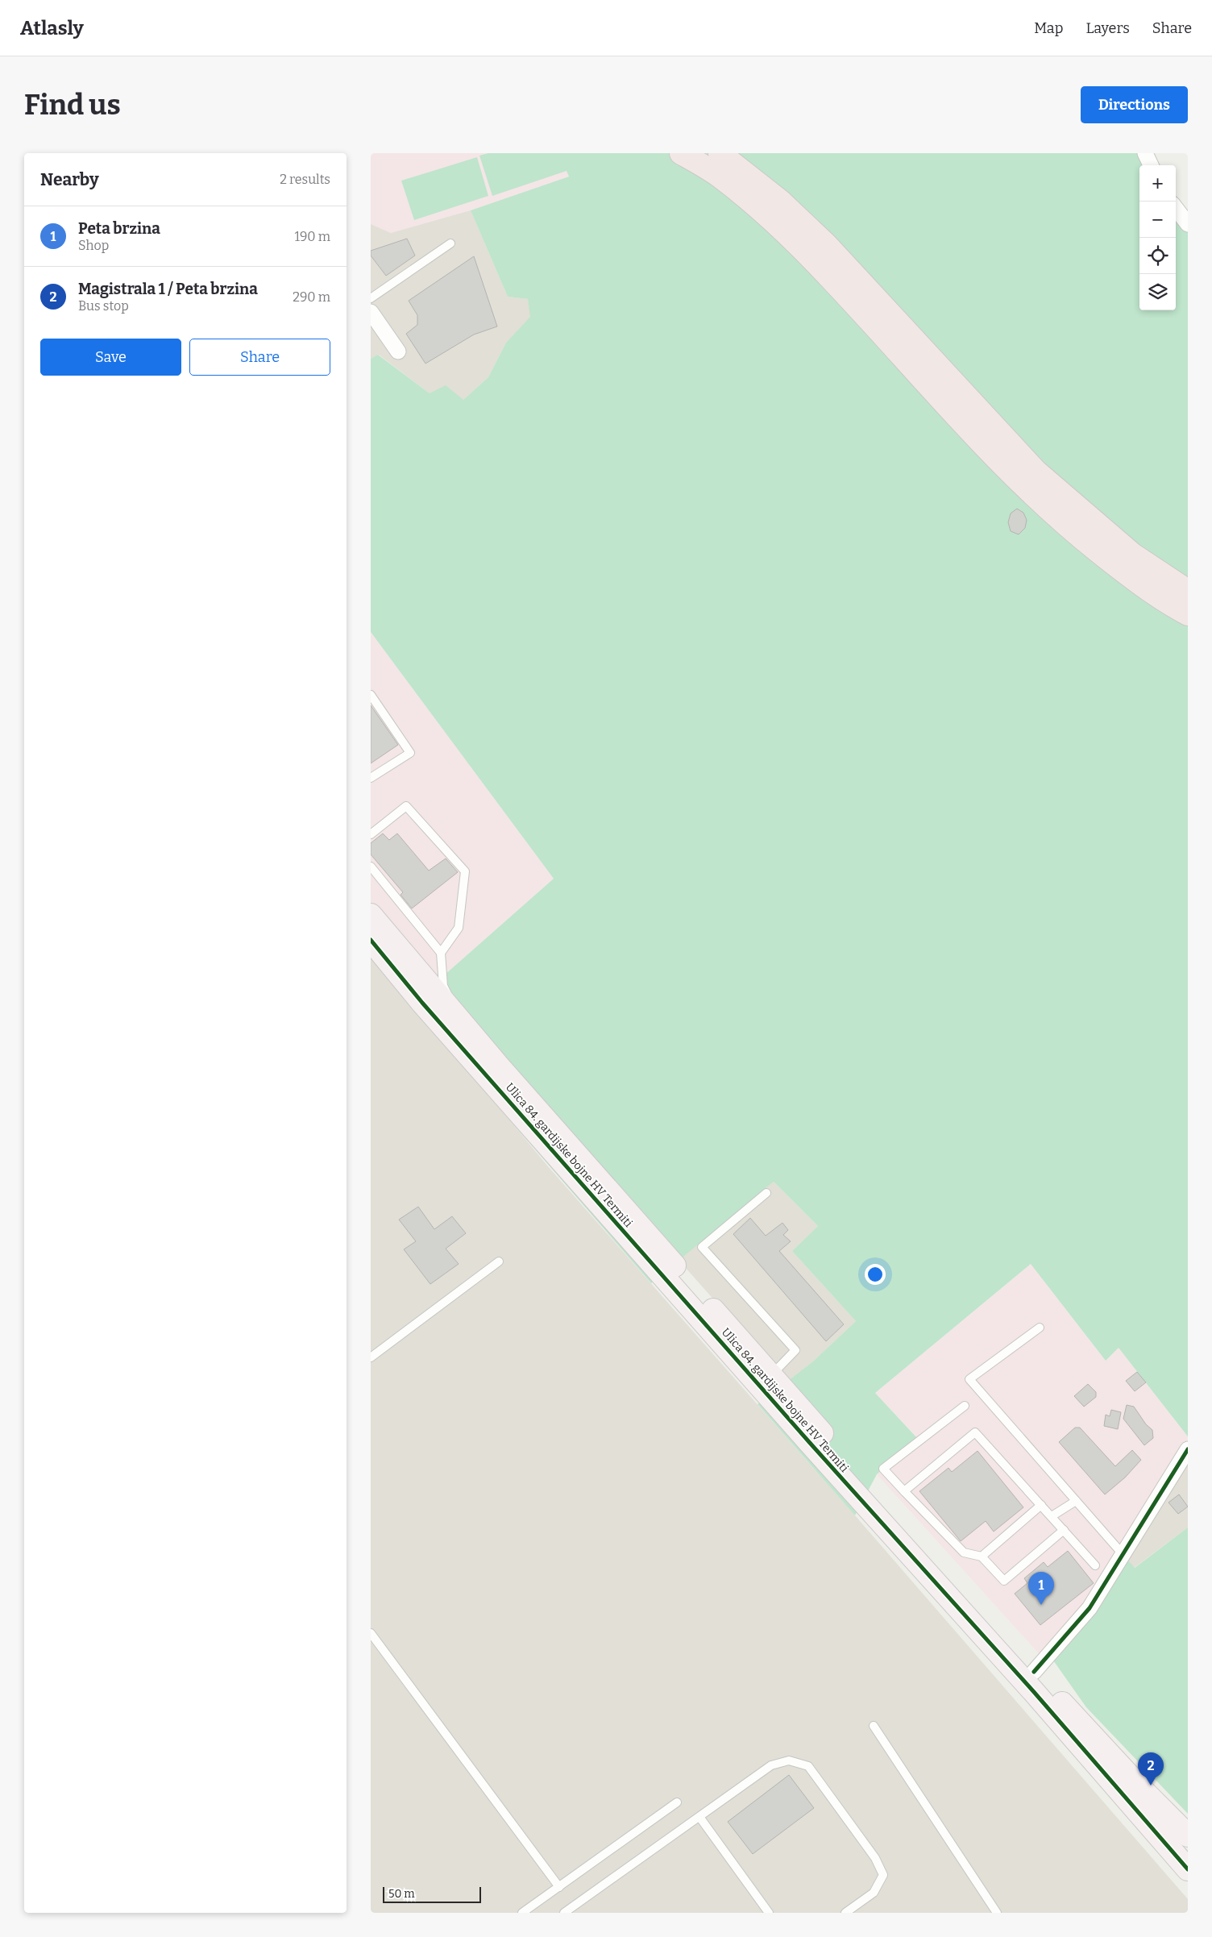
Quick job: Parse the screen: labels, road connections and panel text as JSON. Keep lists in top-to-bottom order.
{
  "streets": {
    "main road": ["Ulica 84. gardijske bojne HV Termiti"]
  },
  "scale_bar": "50 m",
  "page": {
    "header": "Atlasly",
    "nav": ["Map", "Layers", "Share"],
    "buttons": [
      "Directions",
      ["Save", "Share"]
    ],
    "title": "Find us",
    "heading": ["Nearby", "2 results"],
    "map_buttons": ["+", "−"],
    "list": [
      {
        "mark": "1",
        "name": "Peta brzina",
        "note": "Shop",
        "value": "190 m"
      },
      {
        "mark": "2",
        "name": "Magistrala 1 / Peta brzina",
        "note": "Bus stop",
        "value": "290 m"
      }
    ],
    "pins": ["1", "2"],
    "scale": "50 m"
  }
}
